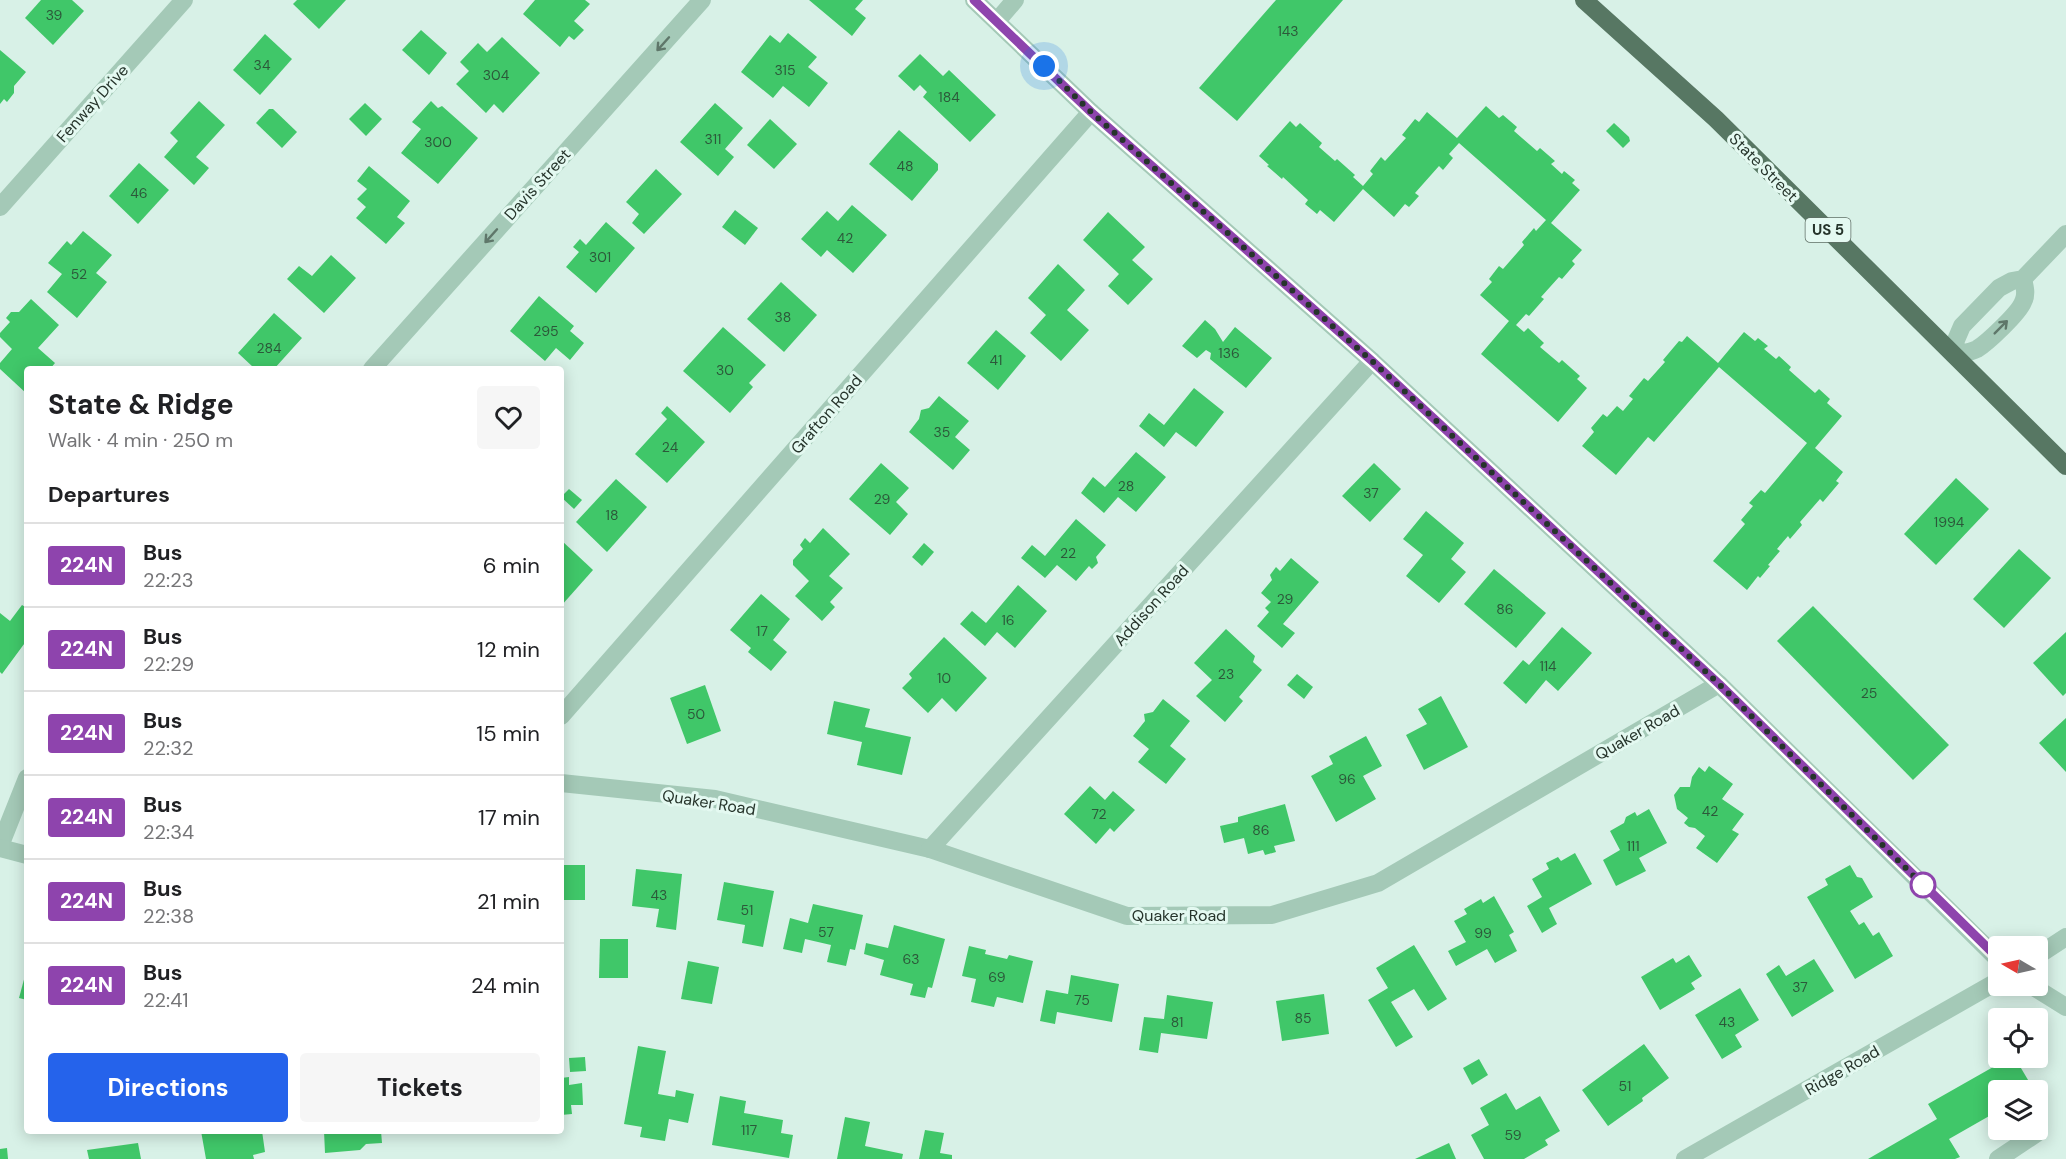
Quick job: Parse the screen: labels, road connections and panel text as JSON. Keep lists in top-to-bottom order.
{
  "streets": {
    "main road": ["State Street", "US 5"],
    "street": [
      "Fenway Drive",
      "Davis Street",
      "Grafton Road",
      "Addison Road",
      "Quaker Road",
      "Ridge Road"
    ]
  },
  "crossings": [
    ["Addison Road", "Quaker Road"]
  ],
  "one_way": ["Davis Street"],
  "lines": ["bus line 224N"],
  "house_numbers": [
    "39",
    "143",
    "34",
    "315",
    "304",
    "184",
    "311",
    "300",
    "48",
    "46",
    "42",
    "301",
    "52",
    "38",
    "295",
    "284",
    "136",
    "41",
    "30",
    "35",
    "24",
    "28",
    "37",
    "29",
    "18",
    "1994",
    "22",
    "29",
    "86",
    "16",
    "17",
    "114",
    "23",
    "10",
    "25",
    "50",
    "96",
    "42",
    "72",
    "86",
    "111",
    "43",
    "51",
    "57",
    "99",
    "63",
    "69",
    "37",
    "75",
    "85",
    "81",
    "43",
    "51",
    "117",
    "59"
  ],
  "north": "left",
  "page": {
    "heading": [
      ["State & Ridge", "Walk · 4 min · 250 m"],
      "Departures"
    ],
    "list": [
      {
        "mark": "224N",
        "name": "Bus",
        "note": "22:23",
        "value": "6 min"
      },
      {
        "mark": "224N",
        "name": "Bus",
        "note": "22:29",
        "value": "12 min"
      },
      {
        "mark": "224N",
        "name": "Bus",
        "note": "22:32",
        "value": "15 min"
      },
      {
        "mark": "224N",
        "name": "Bus",
        "note": "22:34",
        "value": "17 min"
      },
      {
        "mark": "224N",
        "name": "Bus",
        "note": "22:38",
        "value": "21 min"
      },
      {
        "mark": "224N",
        "name": "Bus",
        "note": "22:41",
        "value": "24 min"
      }
    ],
    "buttons": ["Directions", "Tickets"]
  }
}
